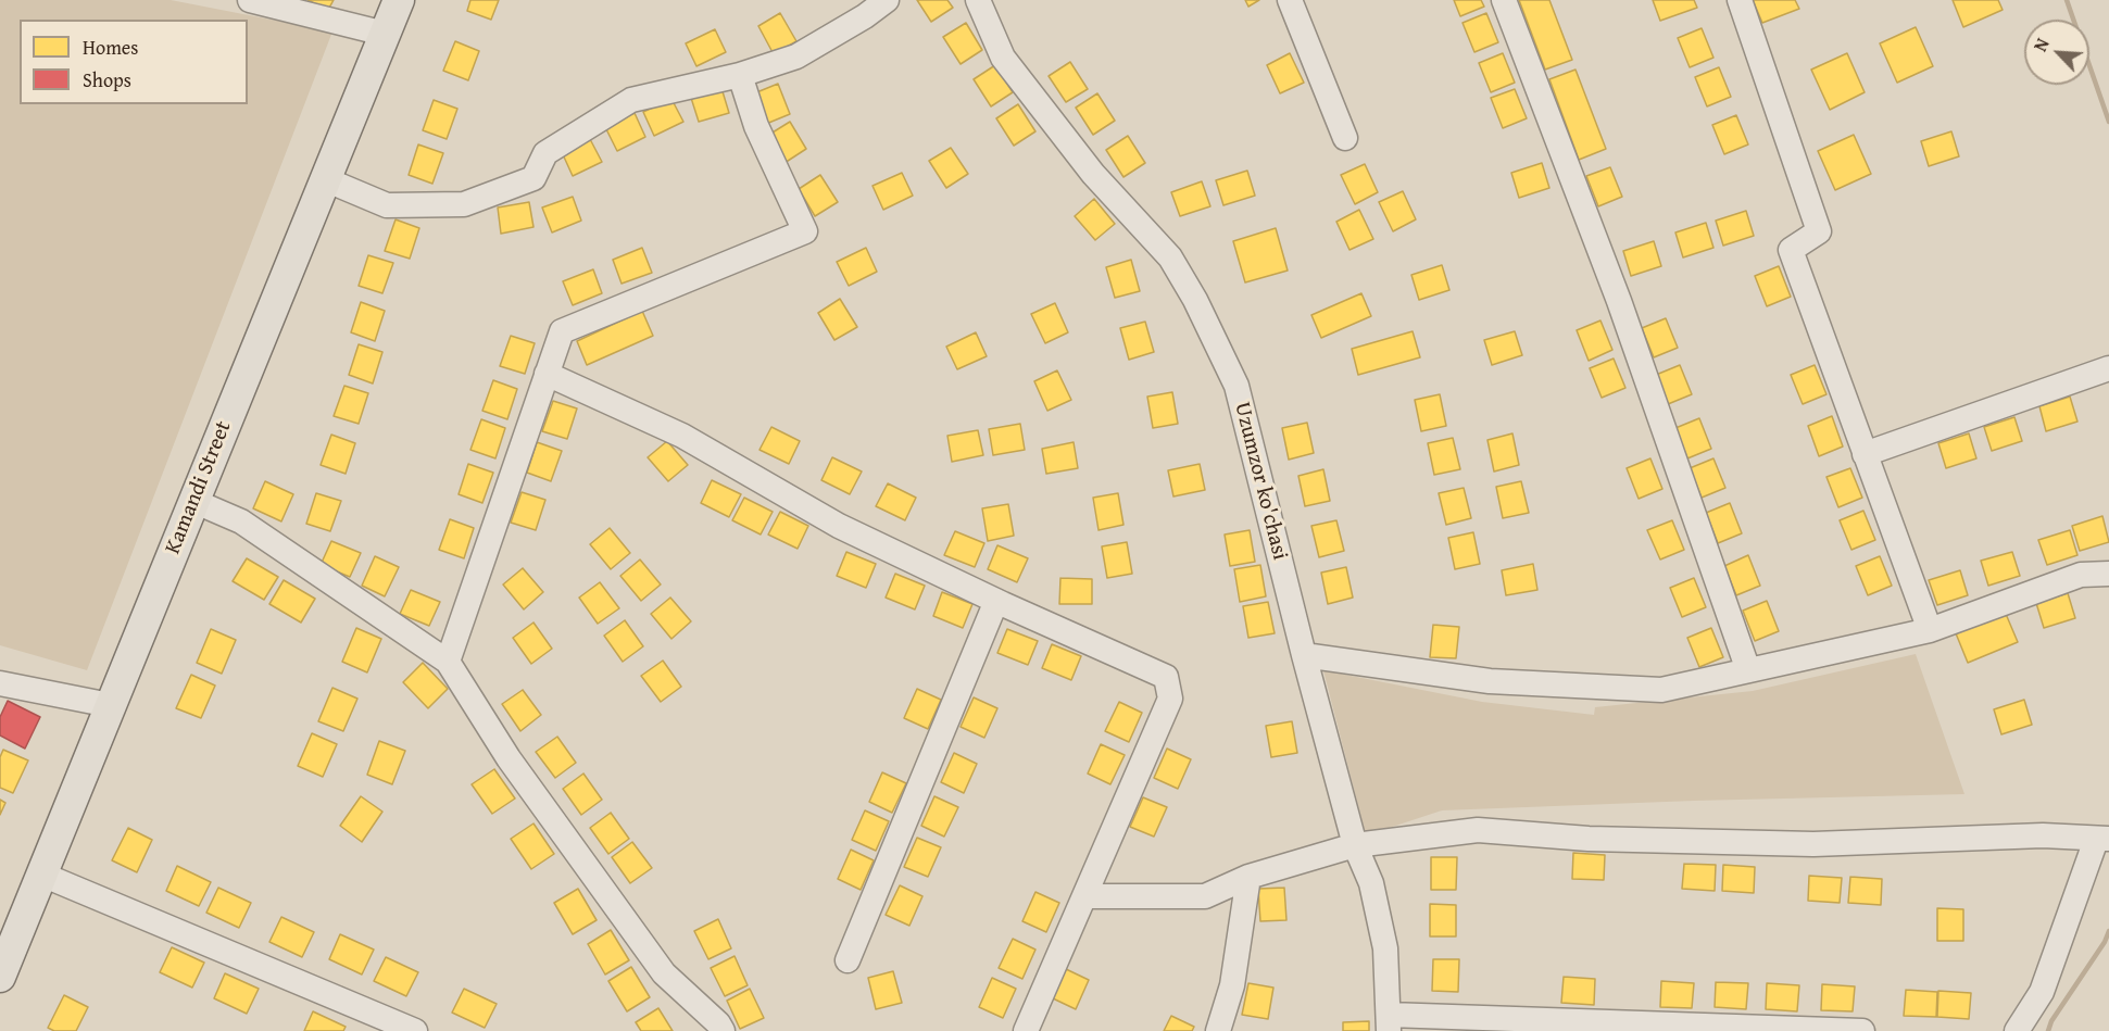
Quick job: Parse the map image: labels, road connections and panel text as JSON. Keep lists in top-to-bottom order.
{
  "streets": {
    "main road": ["Kamandi Street"],
    "street": ["Uzumzor ko'chasi"]
  },
  "legend": ["Homes", "Shops"],
  "north": "top left"
}
